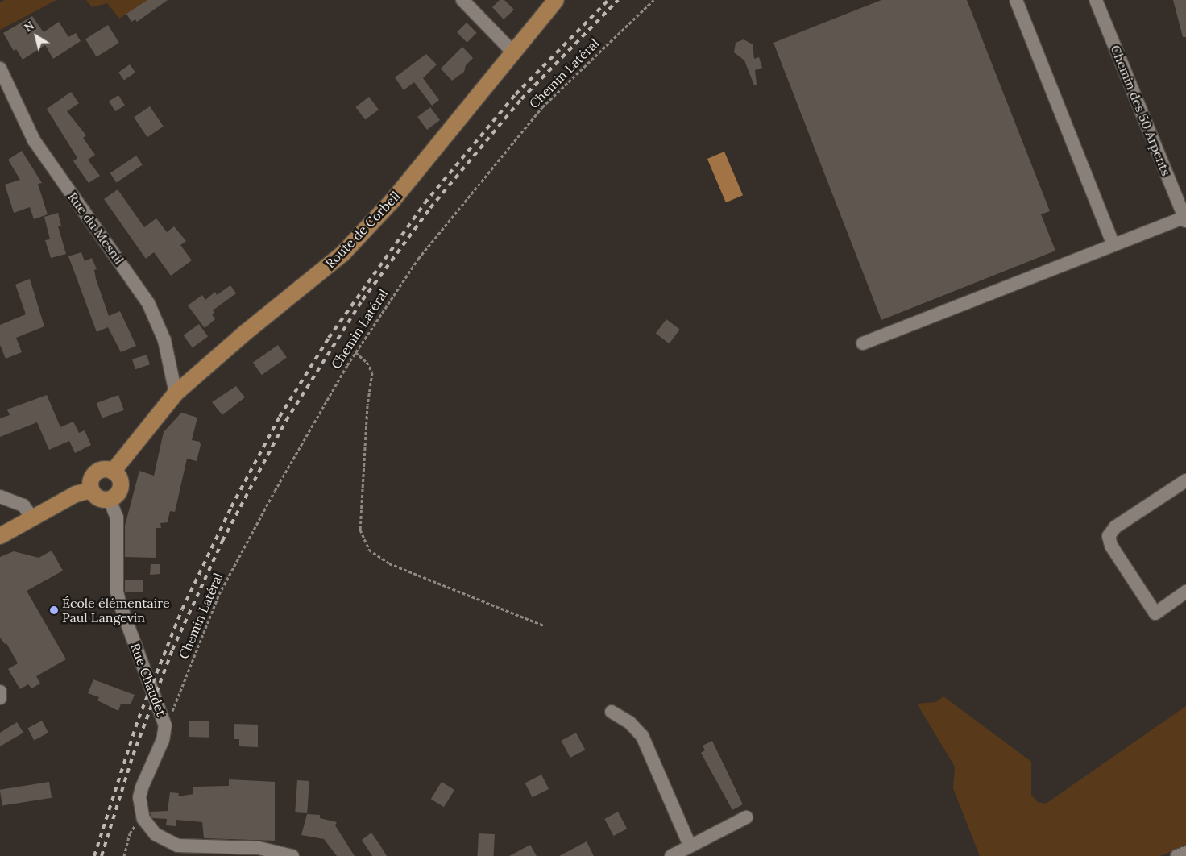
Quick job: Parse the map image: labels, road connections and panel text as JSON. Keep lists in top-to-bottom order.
{
  "streets": {
    "main road": ["Route de Corbeil"],
    "street": ["Chemin des 50 Arpents", "Rue du Mesnil", "Rue Chaudet"],
    "path": ["Chemin Latéral"]
  },
  "crossings": [
    ["Chemin Latéral", "Rue Chaudet"],
    ["Rue du Mesnil", "Route de Corbeil"],
    ["Route de Corbeil", "Rue Chaudet"]
  ],
  "places": ["École élémentaire Paul Langevin"],
  "north": "top left"
}
